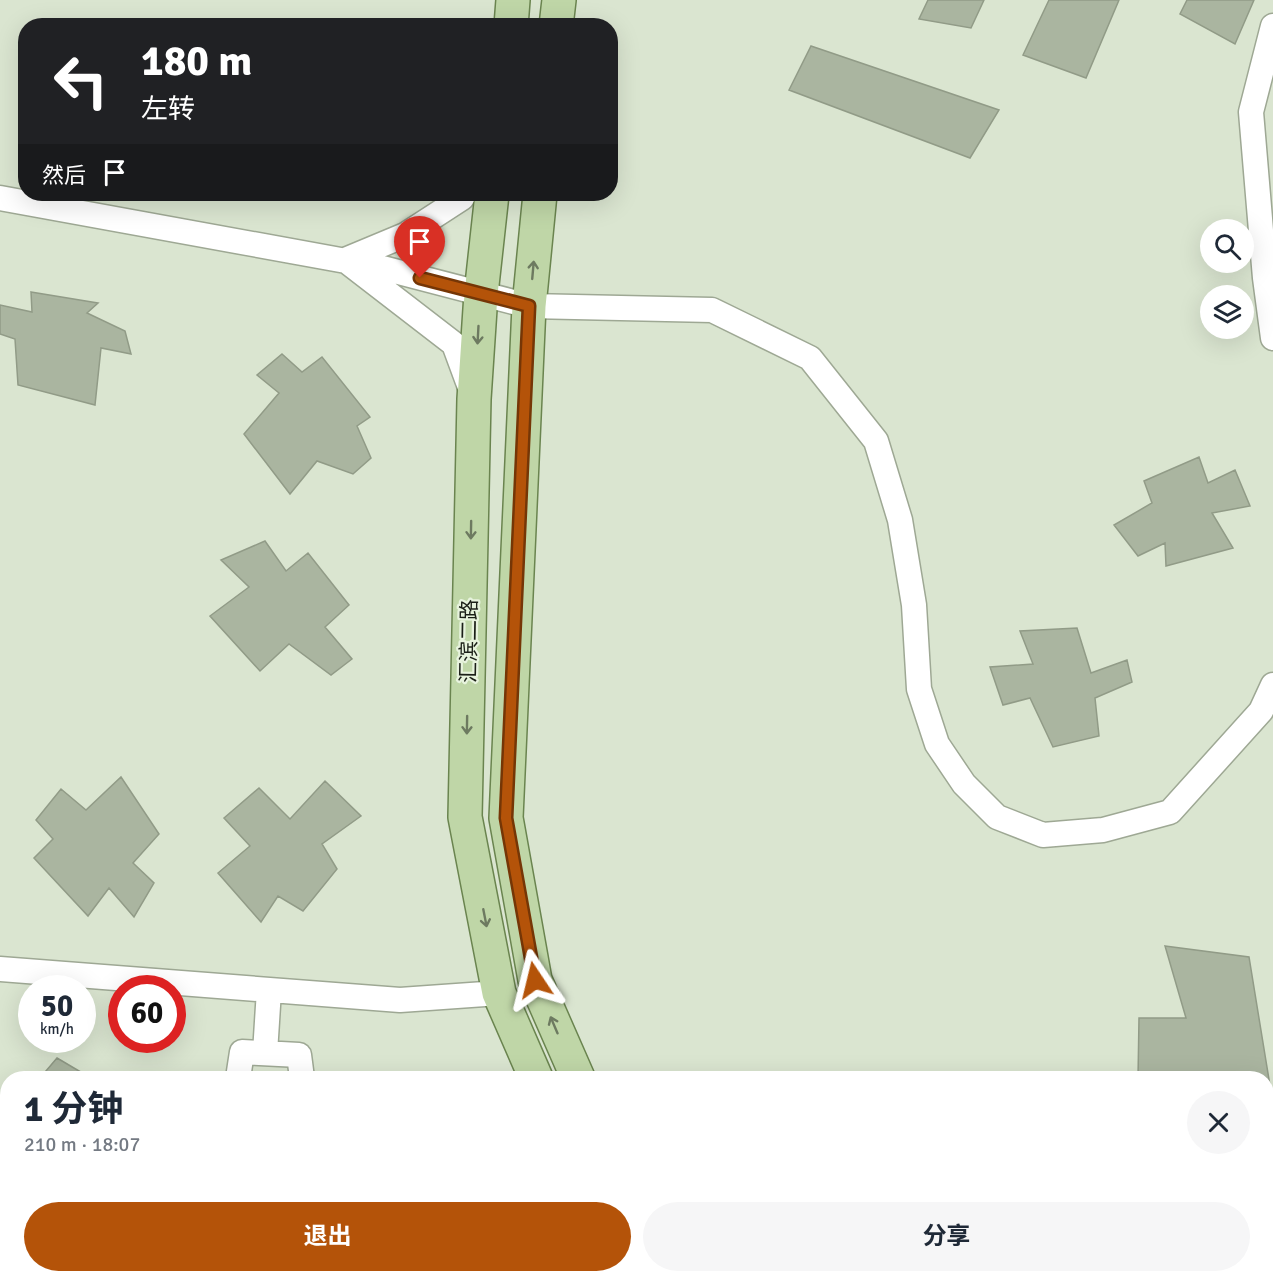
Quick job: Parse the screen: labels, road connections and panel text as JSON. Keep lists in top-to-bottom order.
{
  "streets": {
    "main road": ["汇滨二路"]
  },
  "page": {
    "turn": ["180 m", "左转"],
    "then": "然后",
    "speed": "50 km/h",
    "limit": "60",
    "heading": ["1 分钟", "210 m · 18:07"],
    "buttons": ["退出", "分享"]
  }
}
